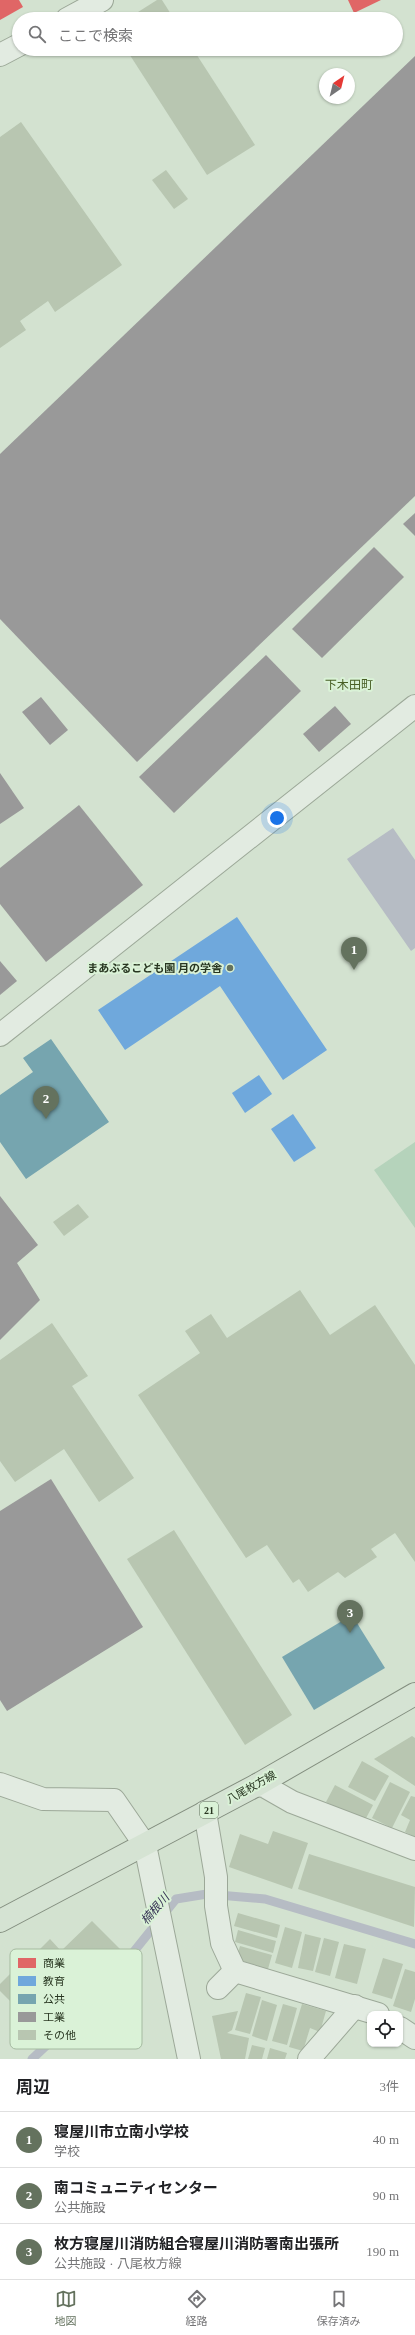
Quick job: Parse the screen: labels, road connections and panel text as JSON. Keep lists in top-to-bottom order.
{
  "streets": {
    "main road": ["八尾枚方線", "21"]
  },
  "districts": ["下木田町"],
  "water": ["楠根川"],
  "places": ["まあぶるこども園 月の学舎"],
  "legend": [
    "商業",
    "教育",
    "公共",
    "工業",
    "その他"
  ],
  "north": "top right",
  "page": {
    "search": "ここで検索",
    "pins": ["1", "2", "3"],
    "heading": ["周辺", "3件"],
    "list": [
      {
        "mark": "1",
        "name": "寝屋川市立南小学校",
        "note": "学校",
        "value": "40 m"
      },
      {
        "mark": "2",
        "name": "南コミュニティセンター",
        "note": "公共施設",
        "value": "90 m"
      },
      {
        "mark": "3",
        "name": "枚方寝屋川消防組合寝屋川消防署南出張所",
        "note": "公共施設 · 八尾枚方線",
        "value": "190 m"
      }
    ],
    "nav": ["地図", "経路", "保存済み"]
  }
}
